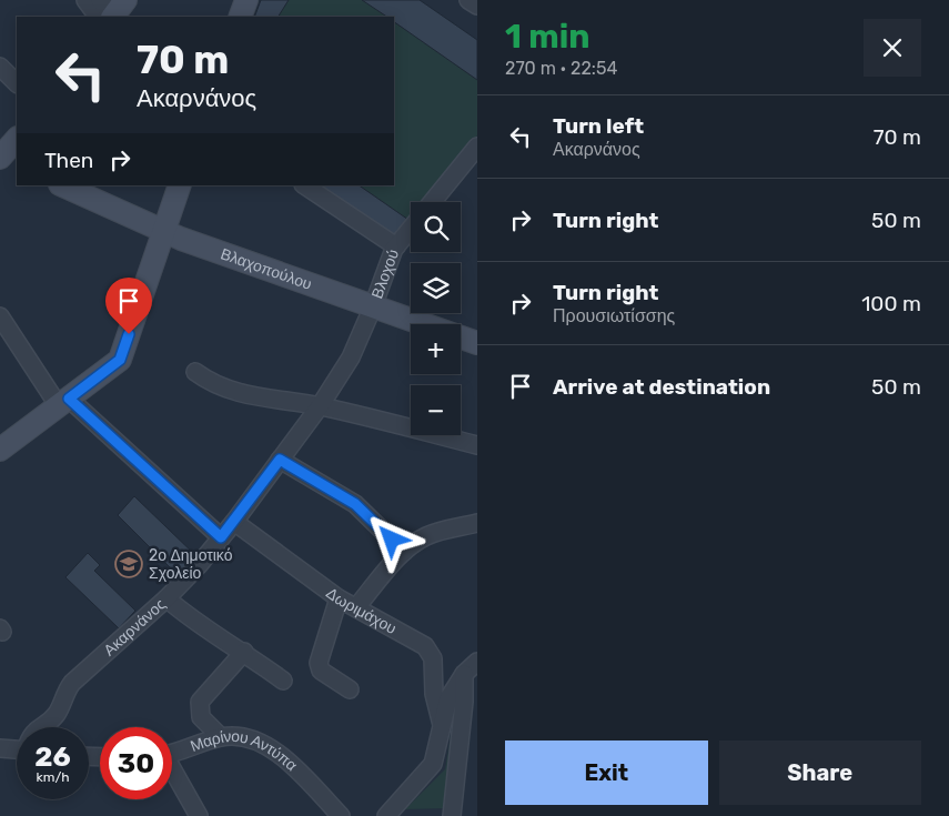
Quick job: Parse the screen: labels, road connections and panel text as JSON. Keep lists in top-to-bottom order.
{
  "streets": {
    "street": [
      "Βλαχοπούλου",
      "Βλοχού",
      "Δωριμάχου",
      "Ακαρνάνος",
      "Μαρίνου Αντύπα"
    ]
  },
  "crossings": [
    ["Βλαχοπούλου", "Βλοχού"],
    ["Βλαχοπούλου", "Ακαρνάνος"],
    ["Βλοχού", "Ακαρνάνος"],
    ["Δωριμάχου", "Ακαρνάνος"]
  ],
  "places": {
    "school or university": ["2ο Δημοτικό Σχολείο"]
  },
  "page": {
    "heading": ["1 min", "270 m · 22:54"],
    "turn": ["70 m", "Ακαρνάνος"],
    "list": [
      {
        "name": "Turn left",
        "note": "Ακαρνάνος",
        "value": "70 m"
      },
      {
        "name": "Turn right",
        "value": "50 m"
      },
      {
        "name": "Turn right",
        "note": "Προυσιωτίσσης",
        "value": "100 m"
      },
      {
        "name": "Arrive at destination",
        "value": "50 m"
      }
    ],
    "then": "Then",
    "map_buttons": ["+", "−"],
    "speed": "26 km/h",
    "limit": "30",
    "buttons": ["Exit", "Share"]
  }
}
